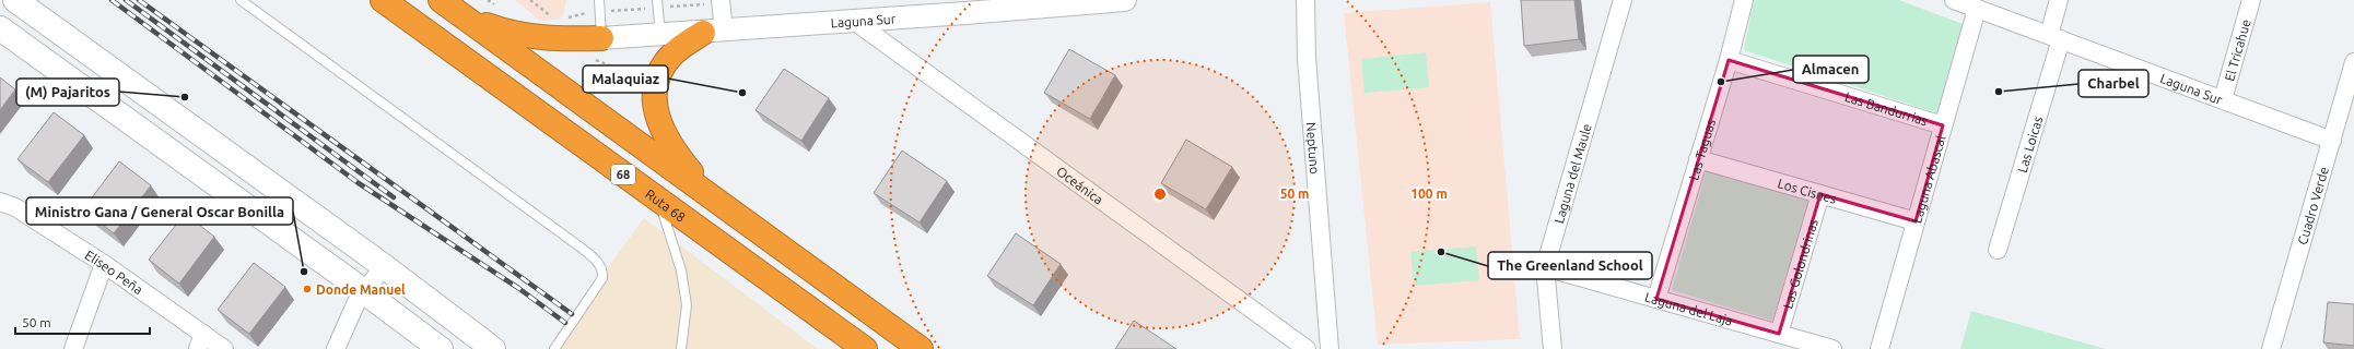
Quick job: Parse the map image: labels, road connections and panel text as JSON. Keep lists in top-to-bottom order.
{
  "streets": {
    "highway": ["68", "Ruta 68"],
    "street": [
      "Laguna Sur",
      "El Tricahue",
      "Las Bandurrias",
      "Las Loicas",
      "Neptuno",
      "Las Taguas",
      "Laguna del Maule",
      "Laguna Abascal",
      "Oceánica",
      "Los Cisnes",
      "Cuadro Verde",
      "Las Golondrinas",
      "Eliseo Peña",
      "Laguna del Laja"
    ]
  },
  "crossings": [
    ["Laguna Sur", "El Tricahue"],
    ["Laguna Sur", "Las Loicas"],
    ["Laguna Sur", "Laguna Abascal"],
    ["Laguna Sur", "Oceánica"],
    ["Laguna Sur", "Cuadro Verde"],
    ["Las Bandurrias", "Las Taguas"],
    ["Las Bandurrias", "Laguna Abascal"],
    ["Las Taguas", "Los Cisnes"],
    ["Las Taguas", "Laguna del Laja"],
    ["Laguna del Maule", "Laguna del Laja"],
    ["Laguna Abascal", "Los Cisnes"],
    ["Los Cisnes", "Las Golondrinas"],
    ["Las Golondrinas", "Laguna del Laja"]
  ],
  "places": [
    "Almacen",
    "Charbel",
    "Malaquiaz",
    "(M) Pajaritos",
    "The Greenland School",
    "Ministro Gana / General Oscar Bonilla",
    "Donde Manuel"
  ],
  "scale_bar": "50 m",
  "rings": ["50 m", "100 m"]
}
